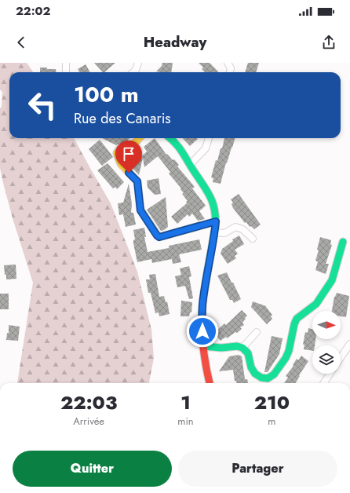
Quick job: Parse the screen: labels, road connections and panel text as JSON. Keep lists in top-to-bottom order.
{
  "north": "right",
  "page": {
    "status": "22:02",
    "header": "Headway",
    "turn": ["100 m", "Rue des Canaris"],
    "eta": [
      "22:03",
      "Arrivée",
      "1",
      "min",
      "210",
      "m"
    ],
    "buttons": ["Quitter", "Partager"]
  }
}
